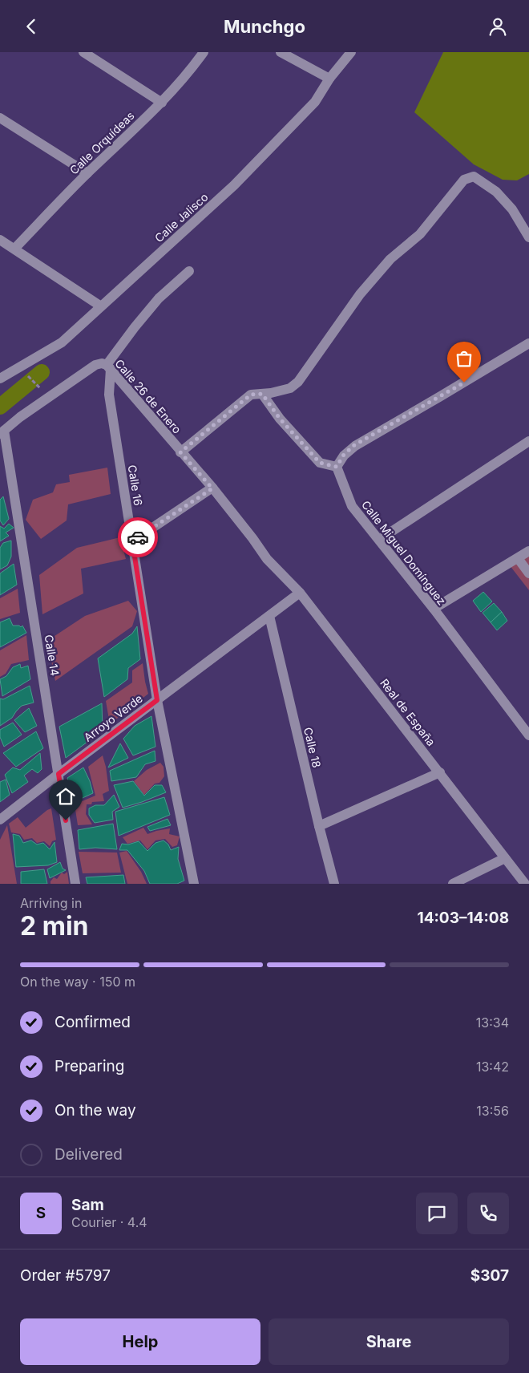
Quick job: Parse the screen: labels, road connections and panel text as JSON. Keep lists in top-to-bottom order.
{
  "streets": {
    "street": [
      "Calle Orquídeas",
      "Calle Jalisco",
      "Calle 26 de Enero",
      "Calle 16",
      "Calle Miguel Domínguez",
      "Calle 14",
      "Real de España",
      "Arroyo Verde",
      "Calle 18"
    ]
  },
  "crossings": [
    ["Calle 26 de Enero", "Calle 16"],
    ["Calle 26 de Enero", "Real de España"],
    ["Calle 16", "Arroyo Verde"],
    ["Calle 14", "Arroyo Verde"],
    ["Real de España", "Arroyo Verde"],
    ["Arroyo Verde", "Calle 18"]
  ],
  "page": {
    "header": "Munchgo",
    "heading": ["2 min", "Arriving in", "14:03–14:08"],
    "panel": [
      "Sam",
      "Courier · 4.4",
      "Order #5797",
      "$307"
    ],
    "bar": "On the way · 150 m",
    "list": [
      ["Confirmed", "13:34"],
      ["Preparing", "13:42"],
      ["On the way", "13:56"],
      "Delivered"
    ],
    "round": "S",
    "buttons": ["Help", "Share"]
  }
}
